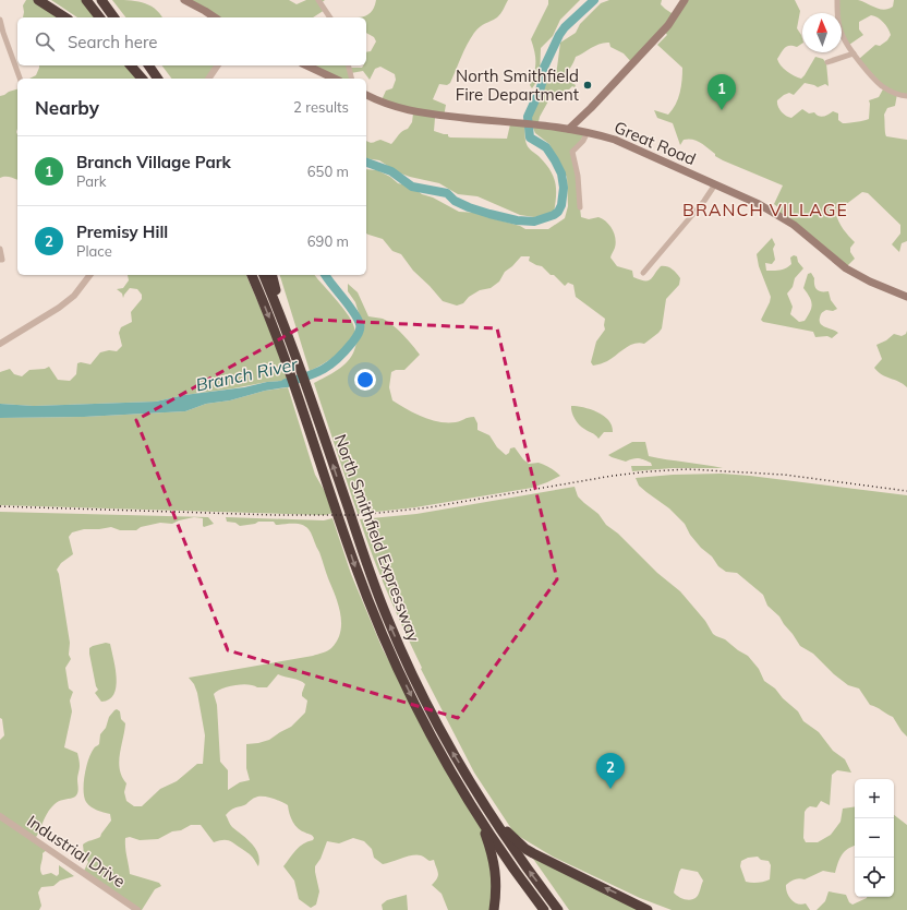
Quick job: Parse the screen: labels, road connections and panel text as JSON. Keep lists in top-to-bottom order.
{
  "streets": {
    "highway": ["North Smithfield Expressway"],
    "main road": ["Great Road"],
    "street": ["Industrial Drive"]
  },
  "districts": ["BRANCH VILLAGE"],
  "water": ["Branch River"],
  "places": ["North Smithfield Fire Department"],
  "north": "top",
  "page": {
    "search": "Search here",
    "pins": ["1", "2"],
    "heading": ["Nearby", "2 results"],
    "list": [
      {
        "mark": "1",
        "name": "Branch Village Park",
        "note": "Park",
        "value": "650 m"
      },
      {
        "mark": "2",
        "name": "Premisy Hill",
        "note": "Place",
        "value": "690 m"
      }
    ],
    "map_buttons": ["+", "−"]
  }
}
